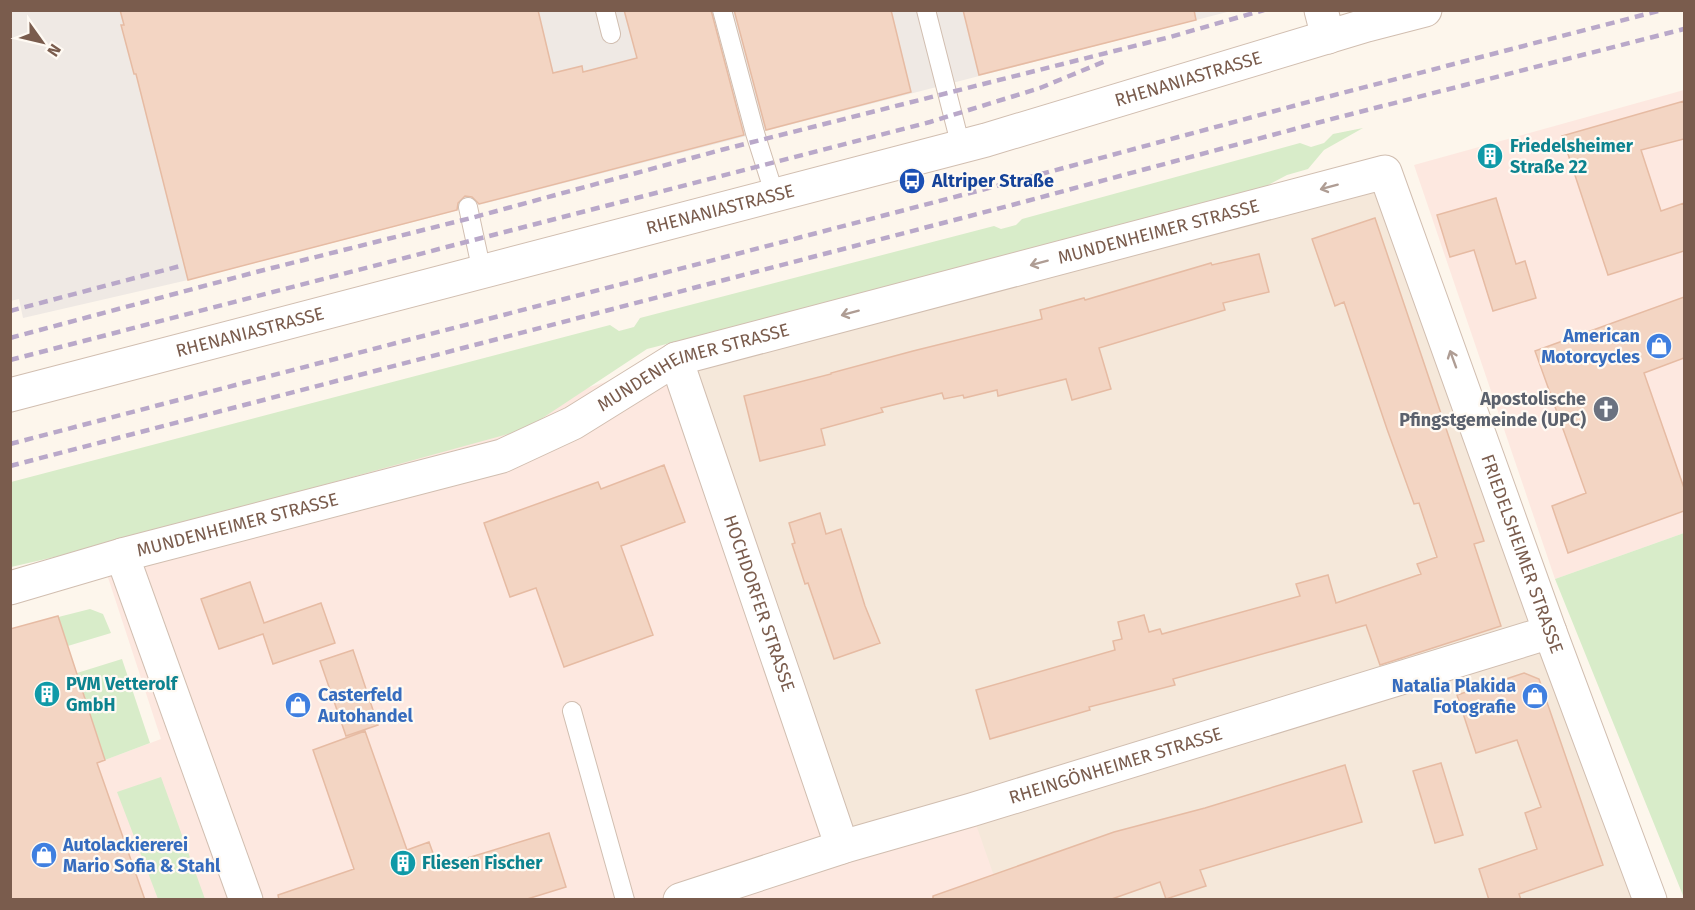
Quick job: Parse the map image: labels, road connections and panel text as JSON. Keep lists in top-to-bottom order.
{
  "streets": {
    "street": [
      "RHENANIASTRASSE",
      "MUNDENHEIMER STRASSE",
      "FRIEDELSHEIMER STRASSE",
      "HOCHDORFER STRASSE",
      "RHEINGÖNHEIMER STRASSE"
    ]
  },
  "crossings": [
    ["MUNDENHEIMER STRASSE", "FRIEDELSHEIMER STRASSE"],
    ["MUNDENHEIMER STRASSE", "HOCHDORFER STRASSE"],
    ["FRIEDELSHEIMER STRASSE", "RHEINGÖNHEIMER STRASSE"],
    ["HOCHDORFER STRASSE", "RHEINGÖNHEIMER STRASSE"]
  ],
  "one_way": ["MUNDENHEIMER STRASSE", "FRIEDELSHEIMER STRASSE"],
  "places": {
    "building": ["Friedelsheimer Straße 22", "PVM Vetterolf GmbH", "Fliesen Fischer"],
    "bus stop": ["Altriper Straße"],
    "shop": [
      "American Motorcycles",
      "Natalia Plakida Fotografie",
      "Casterfeld Autohandel",
      "Autolackiererei Mario Sofia & Stahl"
    ],
    "church": ["Apostolische Pfingstgemeinde (UPC)"]
  },
  "north": "bottom right"
}
